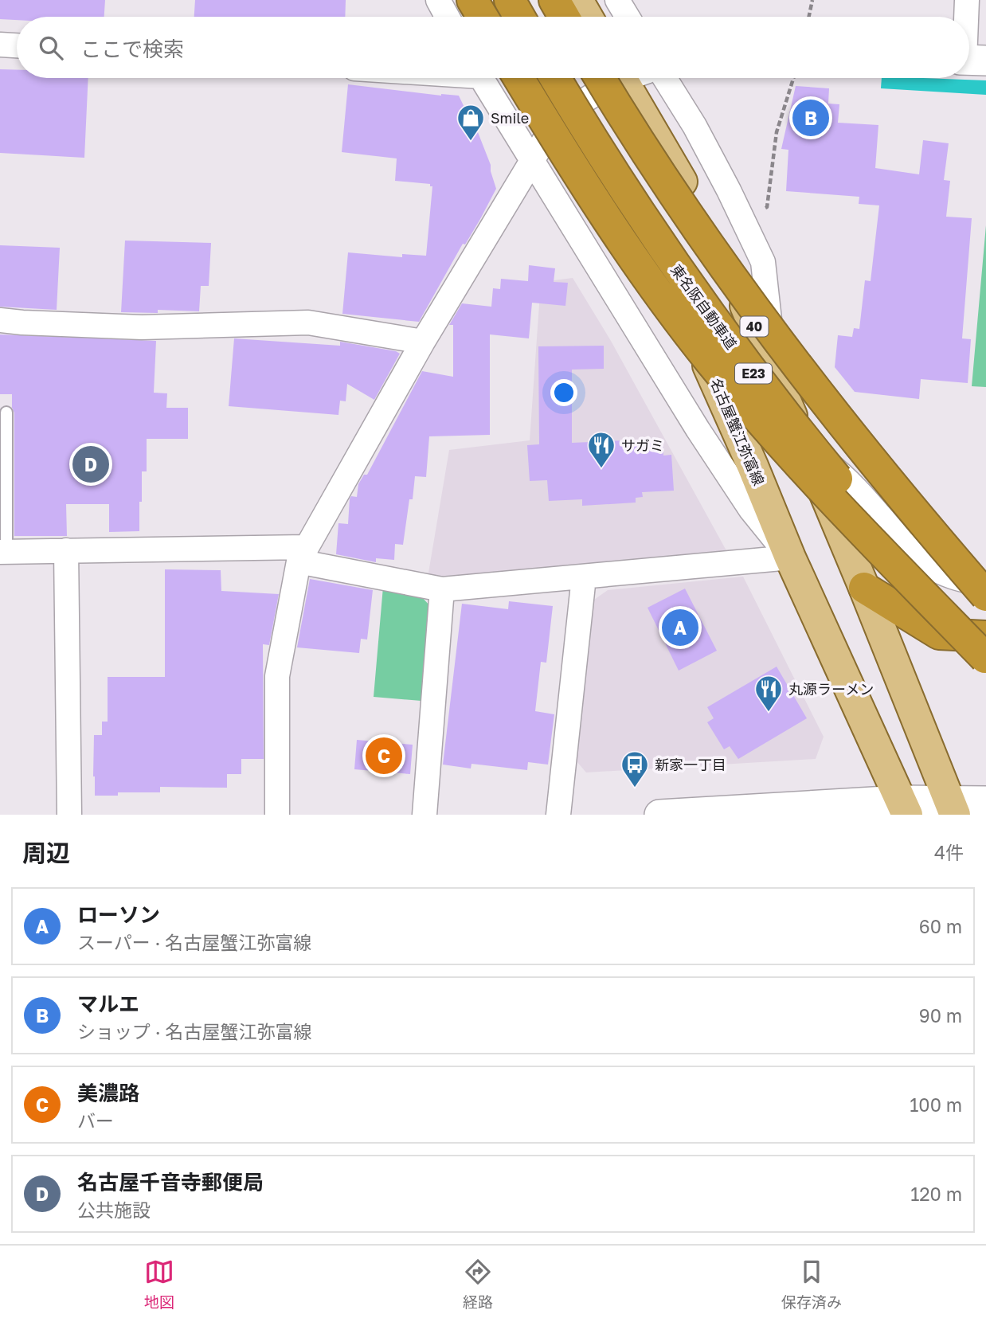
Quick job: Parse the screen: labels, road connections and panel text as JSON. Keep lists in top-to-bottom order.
{
  "streets": {
    "highway": ["東名阪自動車道", "E23"],
    "main road": ["40", "名古屋蟹江弥富線"]
  },
  "places": {
    "shop": ["Smile"],
    "restaurant": ["サガミ", "丸源ラーメン"],
    "bus stop": ["新家一丁目"]
  },
  "page": {
    "search": "ここで検索",
    "pins": [
      "B",
      "D",
      "A",
      "C"
    ],
    "heading": ["周辺", "4件"],
    "list": [
      {
        "mark": "A",
        "name": "ローソン",
        "note": "スーパー · 名古屋蟹江弥富線",
        "value": "60 m"
      },
      {
        "mark": "B",
        "name": "マルエ",
        "note": "ショップ · 名古屋蟹江弥富線",
        "value": "90 m"
      },
      {
        "mark": "C",
        "name": "美濃路",
        "note": "バー",
        "value": "100 m"
      },
      {
        "mark": "D",
        "name": "名古屋千音寺郵便局",
        "note": "公共施設",
        "value": "120 m"
      }
    ],
    "nav": ["地図", "経路", "保存済み"]
  }
}
